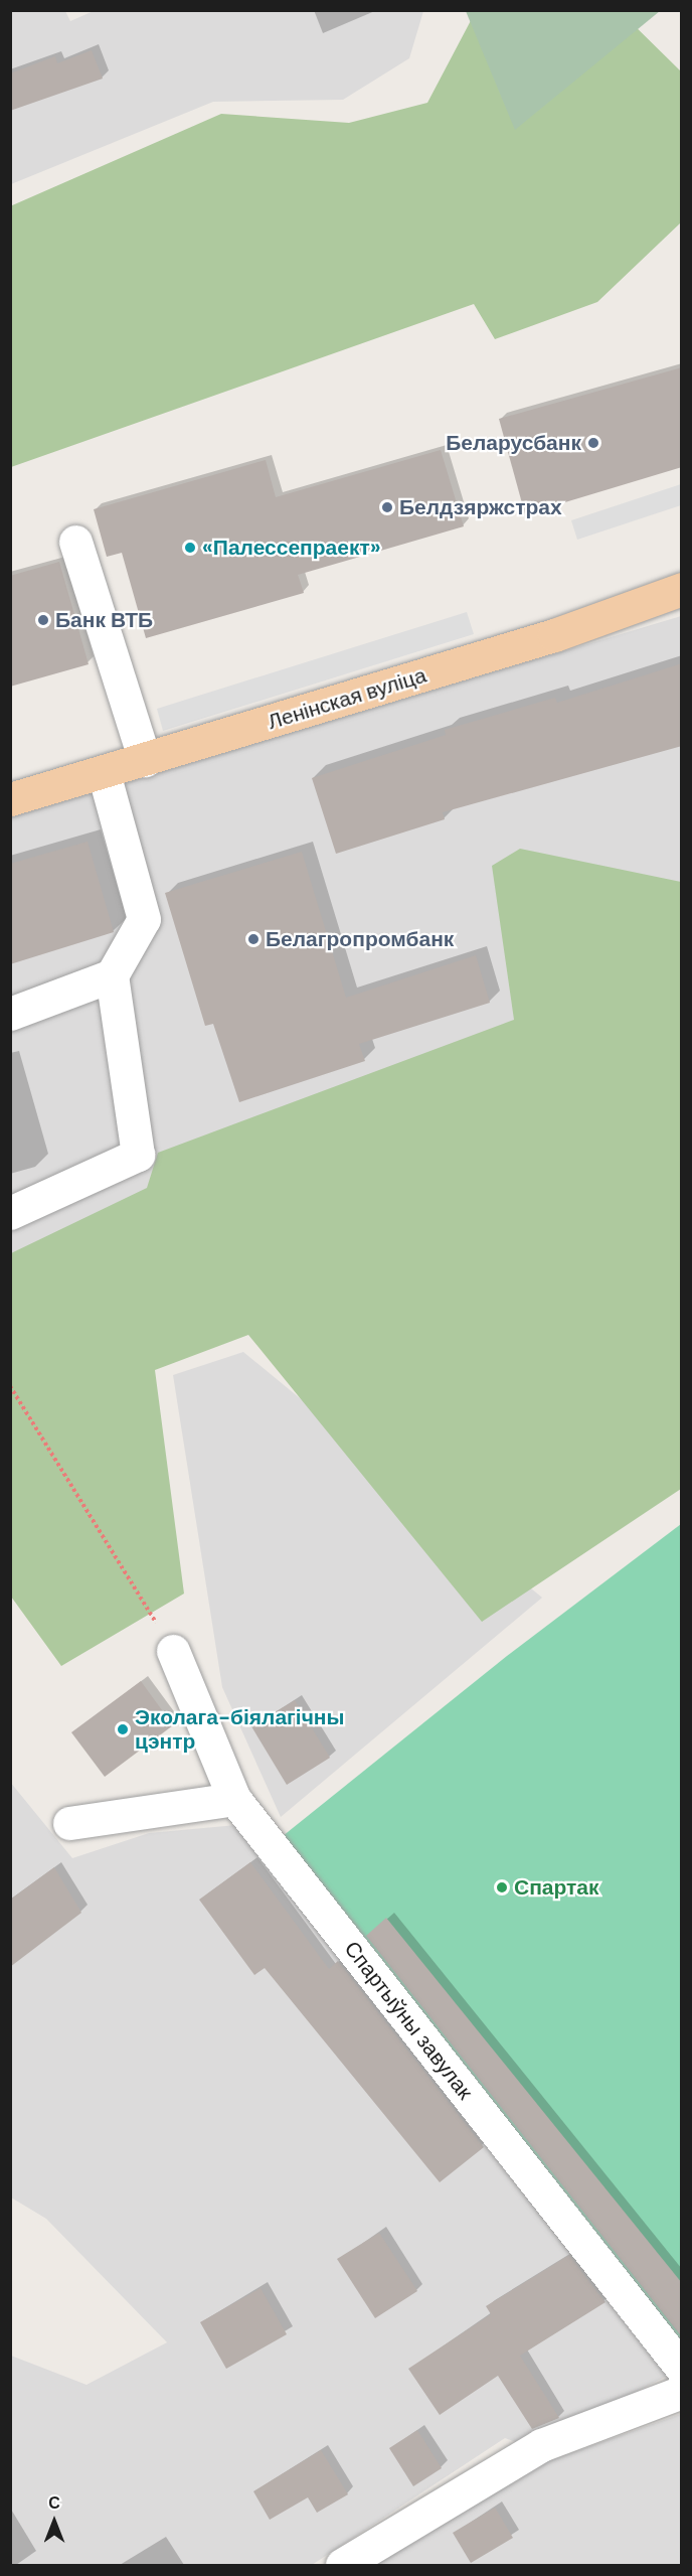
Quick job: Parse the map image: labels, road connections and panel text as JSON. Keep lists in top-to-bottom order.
{
  "streets": {
    "main road": ["Ленінская вуліца"],
    "street": ["Спартыўны завулак"]
  },
  "places": [
    "Беларусбанк",
    "Белдзяржстрах",
    "«Палессепраект»",
    "Банк ВТБ",
    "Белагропромбанк",
    "Эколага-біялагічны цэнтр",
    "Спартак"
  ],
  "north": "top"
}
